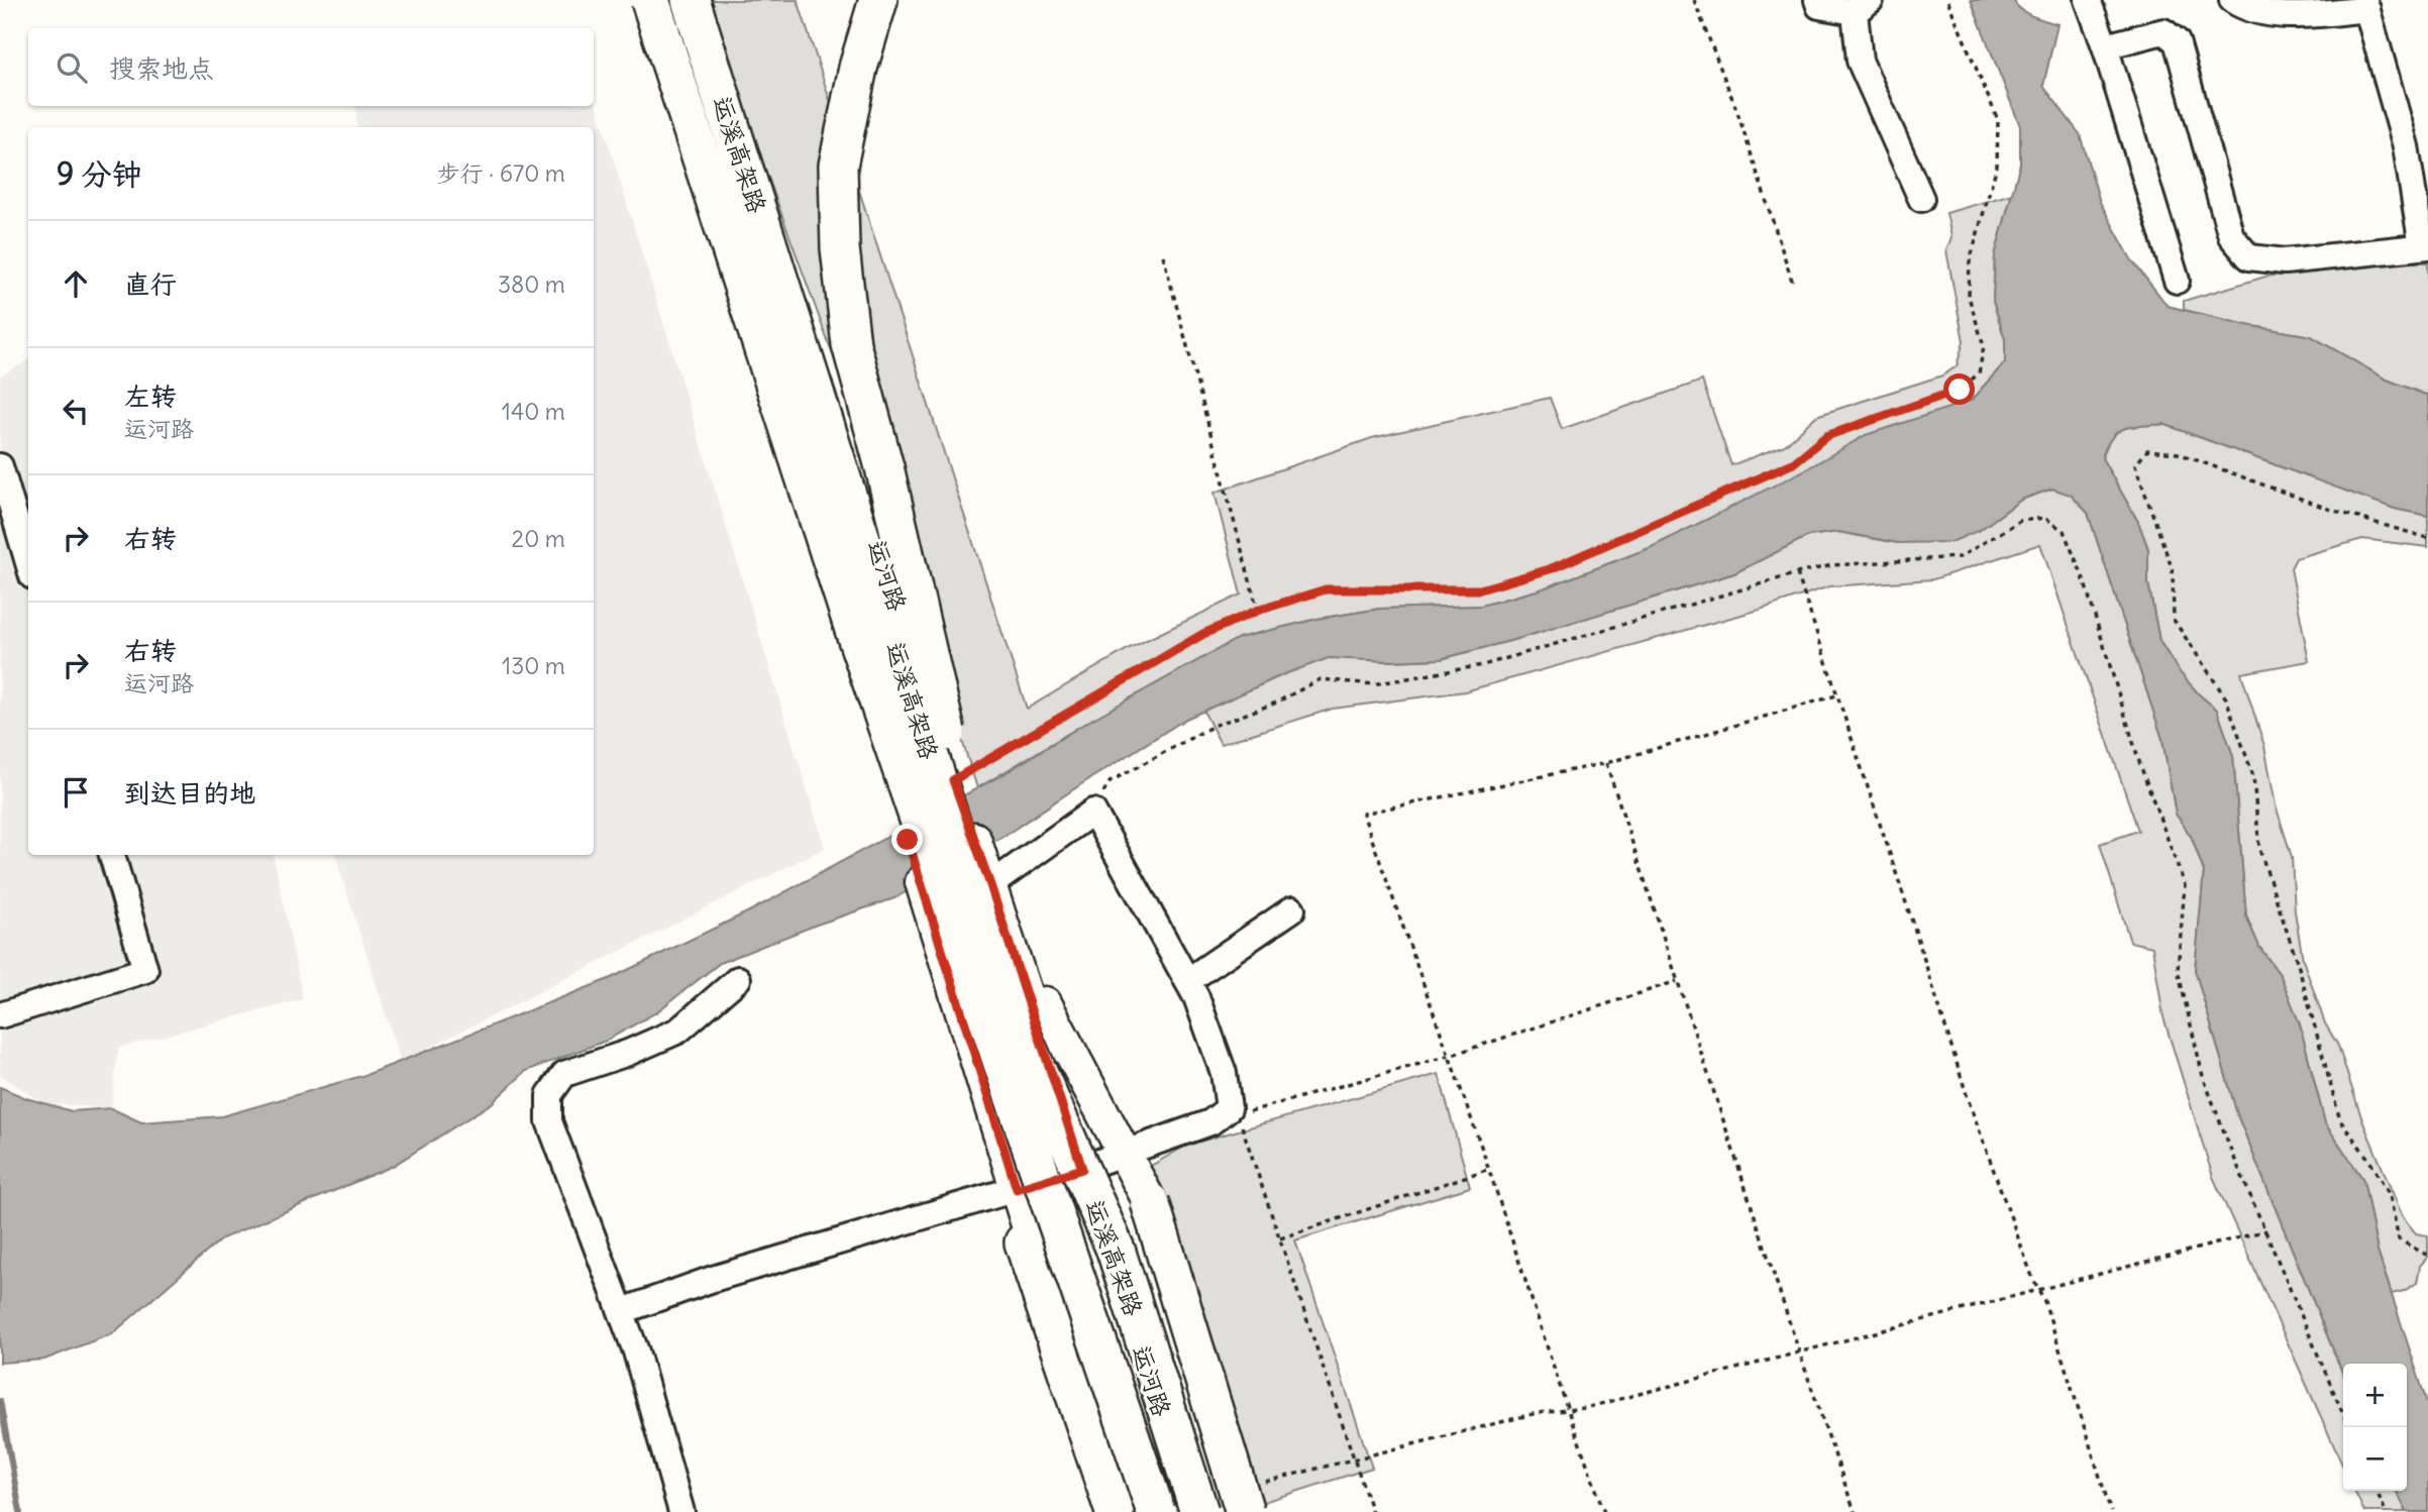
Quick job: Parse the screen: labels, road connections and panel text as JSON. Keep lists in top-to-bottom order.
{
  "streets": {
    "highway": ["运溪高架路"],
    "main road": ["运河路"]
  },
  "page": {
    "search": "搜索地点",
    "heading": ["9 分钟", "步行 · 670 m"],
    "list": [
      ["直行", "380 m"],
      ["左转", "运河路", "140 m"],
      ["右转", "20 m"],
      ["右转", "运河路", "130 m"],
      "到达目的地"
    ],
    "map_buttons": ["+", "−"]
  }
}
